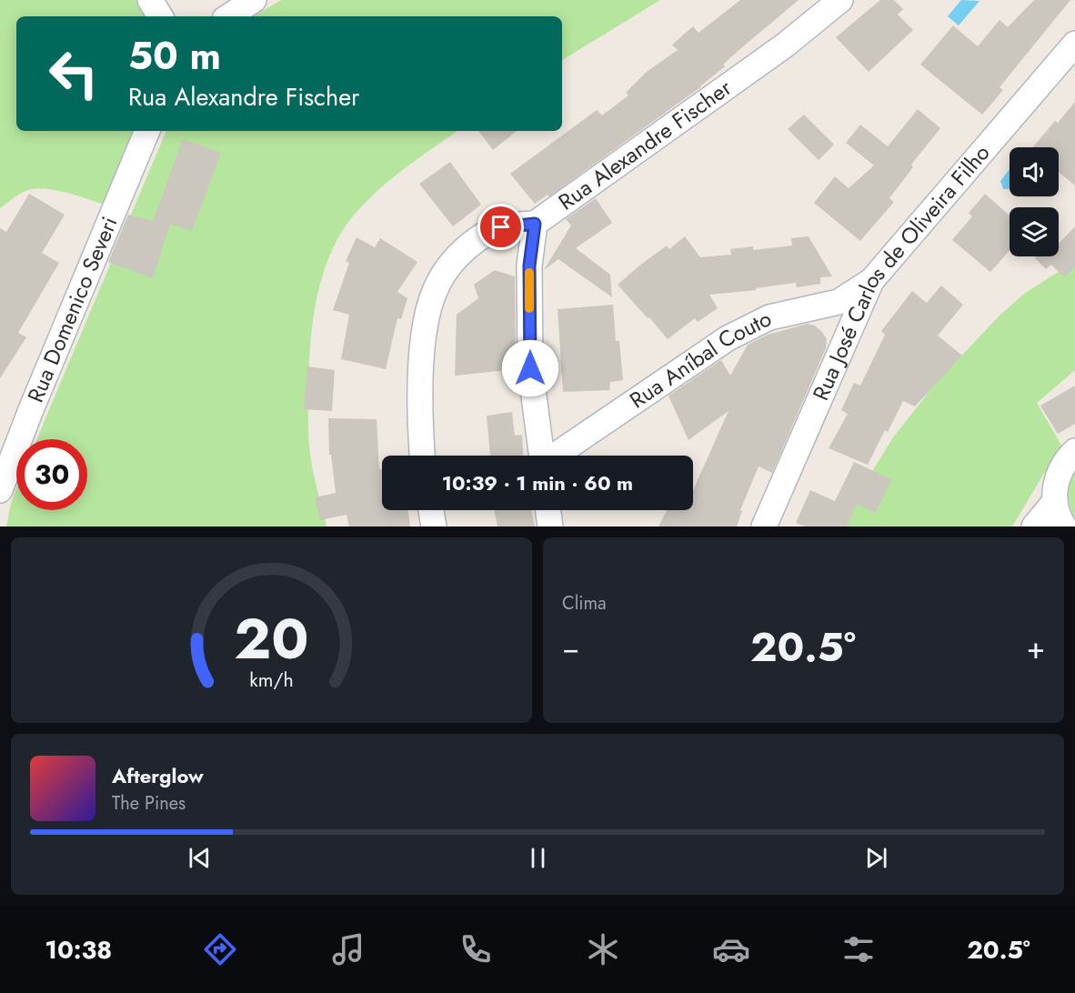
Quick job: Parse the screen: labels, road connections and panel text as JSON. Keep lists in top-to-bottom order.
{
  "streets": {
    "street": [
      "Rua Alexandre Fischer",
      "Rua José Carlos de Oliveira Filho",
      "Rua Domenico Severi",
      "Rua Aníbal Couto"
    ]
  },
  "crossings": [
    ["Rua José Carlos de Oliveira Filho", "Rua Aníbal Couto"]
  ],
  "page": {
    "turn": ["50 m", "Rua Alexandre Fischer"],
    "limit": "30",
    "trip": "10:39 · 1 min · 60 m",
    "tile": "Clima",
    "heat": ["−", "20.5°", "+"],
    "song": ["Afterglow", "The Pines"],
    "tabs": ["10:38", "20.5°"],
    "gauge": ["20", "km/h"]
  }
}
